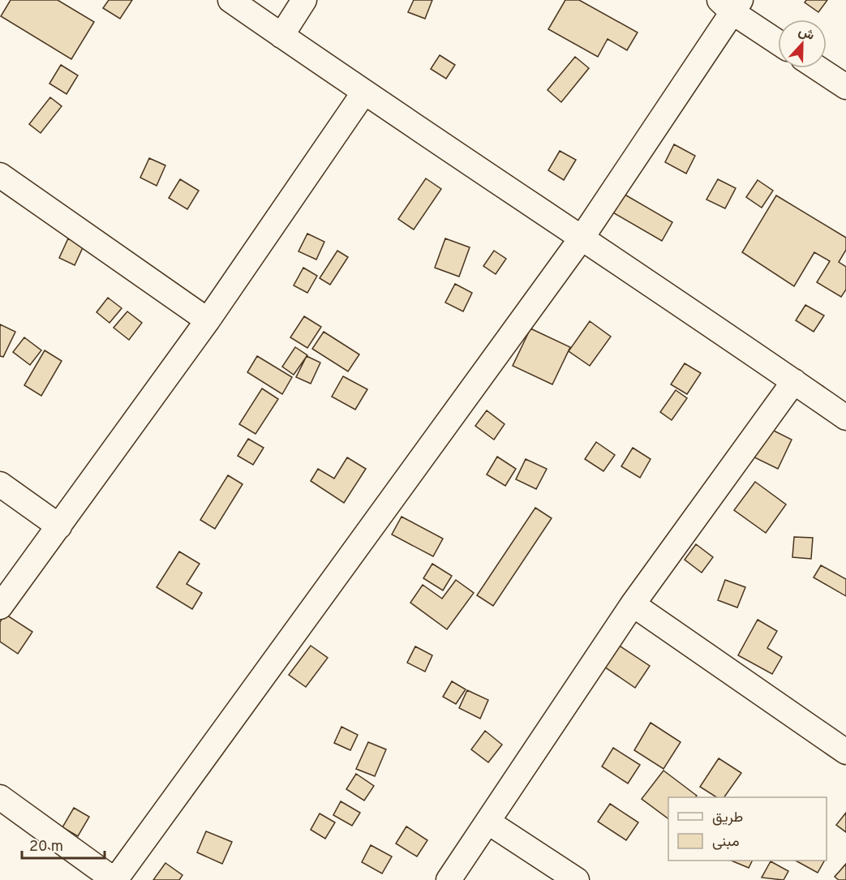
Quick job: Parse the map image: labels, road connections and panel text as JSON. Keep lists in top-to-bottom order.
{
  "legend": ["طريق", "مبنى"],
  "scale_bar": "20 m",
  "north": "top"
}
